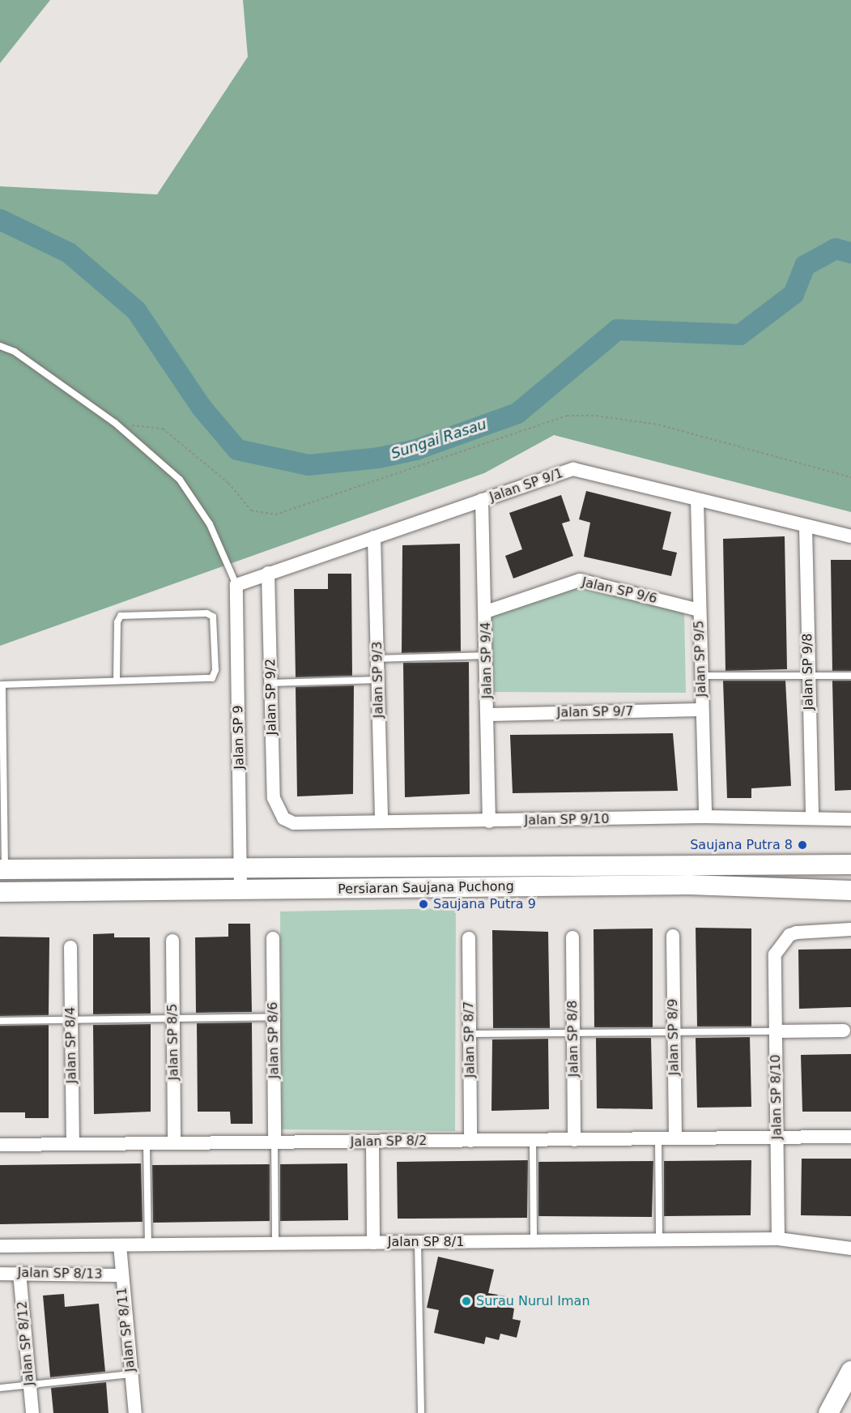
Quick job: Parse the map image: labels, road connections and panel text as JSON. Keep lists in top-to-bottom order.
{
  "streets": {
    "street": [
      "Jalan SP 9/1",
      "Jalan SP 9/6",
      "Jalan SP 9/5",
      "Jalan SP 9/4",
      "Jalan SP 9/8",
      "Jalan SP 9/3",
      "Jalan SP 9/2",
      "Jalan SP 9/7",
      "Jalan SP 9",
      "Jalan SP 9/10",
      "Persiaran Saujana Puchong",
      "Jalan SP 8/9",
      "Jalan SP 8/8",
      "Jalan SP 8/7",
      "Jalan SP 8/6",
      "Jalan SP 8/5",
      "Jalan SP 8/4",
      "Jalan SP 8/10",
      "Jalan SP 8/2",
      "Jalan SP 8/1",
      "Jalan SP 8/13",
      "Jalan SP 8/11",
      "Jalan SP 8/12"
    ]
  },
  "crossings": [
    ["Jalan SP 9/1", "Jalan SP 9/5"],
    ["Jalan SP 9/1", "Jalan SP 9/4"],
    ["Jalan SP 9/1", "Jalan SP 9/8"],
    ["Jalan SP 9/1", "Jalan SP 9/3"],
    ["Jalan SP 9/1", "Jalan SP 9/2"],
    ["Jalan SP 9/1", "Jalan SP 9"],
    ["Jalan SP 9/6", "Jalan SP 9/5"],
    ["Jalan SP 9/6", "Jalan SP 9/4"],
    ["Jalan SP 9/5", "Jalan SP 9/7"],
    ["Jalan SP 9/5", "Jalan SP 9/10"],
    ["Jalan SP 9/4", "Jalan SP 9/7"],
    ["Jalan SP 9/4", "Jalan SP 9/10"],
    ["Jalan SP 9/8", "Jalan SP 9/10"],
    ["Jalan SP 9/3", "Jalan SP 9/10"],
    ["Jalan SP 9/2", "Jalan SP 9/10"],
    ["Jalan SP 9", "Persiaran Saujana Puchong"],
    ["Jalan SP 8/9", "Jalan SP 8/2"],
    ["Jalan SP 8/8", "Jalan SP 8/2"],
    ["Jalan SP 8/7", "Jalan SP 8/2"],
    ["Jalan SP 8/6", "Jalan SP 8/2"],
    ["Jalan SP 8/5", "Jalan SP 8/2"],
    ["Jalan SP 8/4", "Jalan SP 8/2"],
    ["Jalan SP 8/10", "Jalan SP 8/2"],
    ["Jalan SP 8/10", "Jalan SP 8/1"],
    ["Jalan SP 8/1", "Jalan SP 8/11"],
    ["Jalan SP 8/13", "Jalan SP 8/11"],
    ["Jalan SP 8/13", "Jalan SP 8/12"]
  ],
  "water": ["Sungai Rasau"],
  "places": ["Saujana Putra 8", "Saujana Putra 9", "Surau Nurul Iman"]
}
